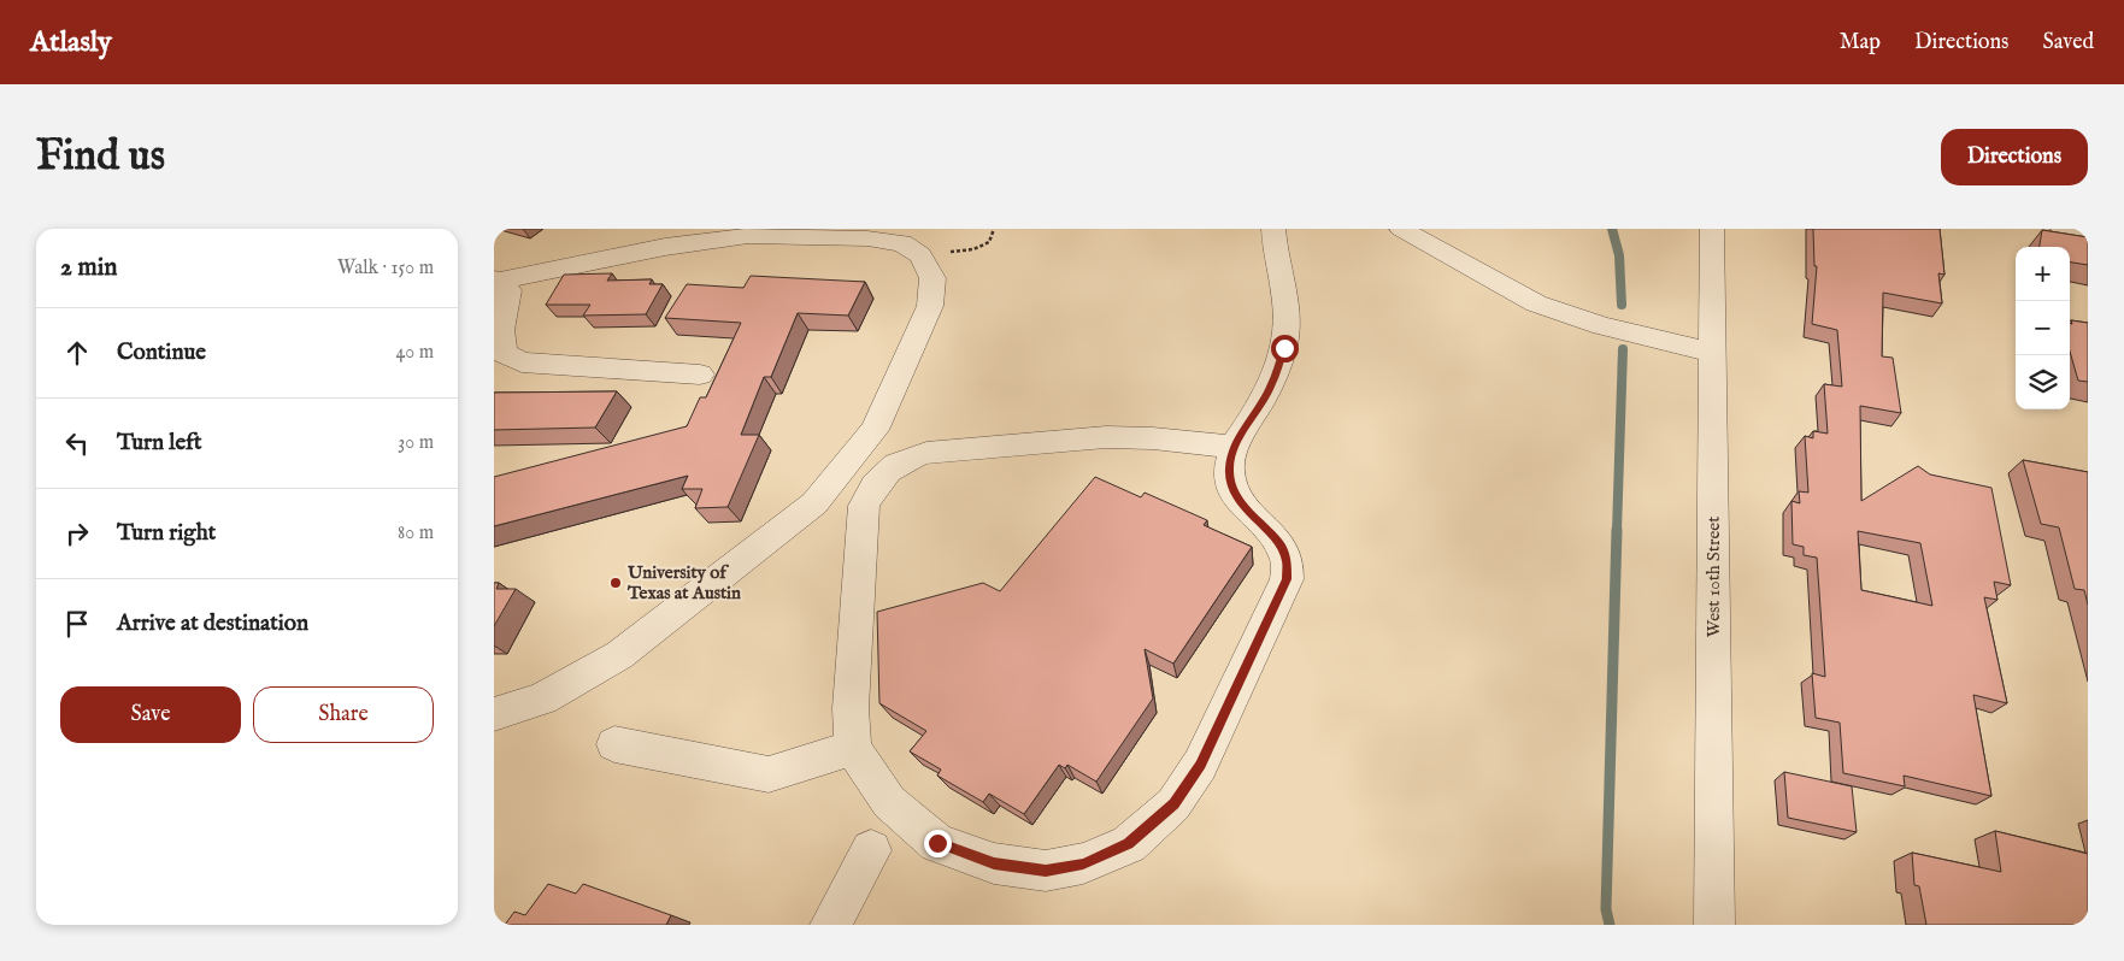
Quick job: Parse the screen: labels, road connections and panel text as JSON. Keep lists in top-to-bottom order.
{
  "streets": {
    "street": ["West 10th Street"]
  },
  "places": ["University of Texas at Austin"],
  "page": {
    "header": "Atlasly",
    "nav": ["Map", "Directions", "Saved"],
    "buttons": [
      "Directions",
      ["Save", "Share"]
    ],
    "title": "Find us",
    "heading": ["2 min", "Walk · 150 m"],
    "map_buttons": ["+", "−"],
    "list": [
      ["Continue", "40 m"],
      ["Turn left", "30 m"],
      ["Turn right", "80 m"],
      "Arrive at destination"
    ]
  }
}
